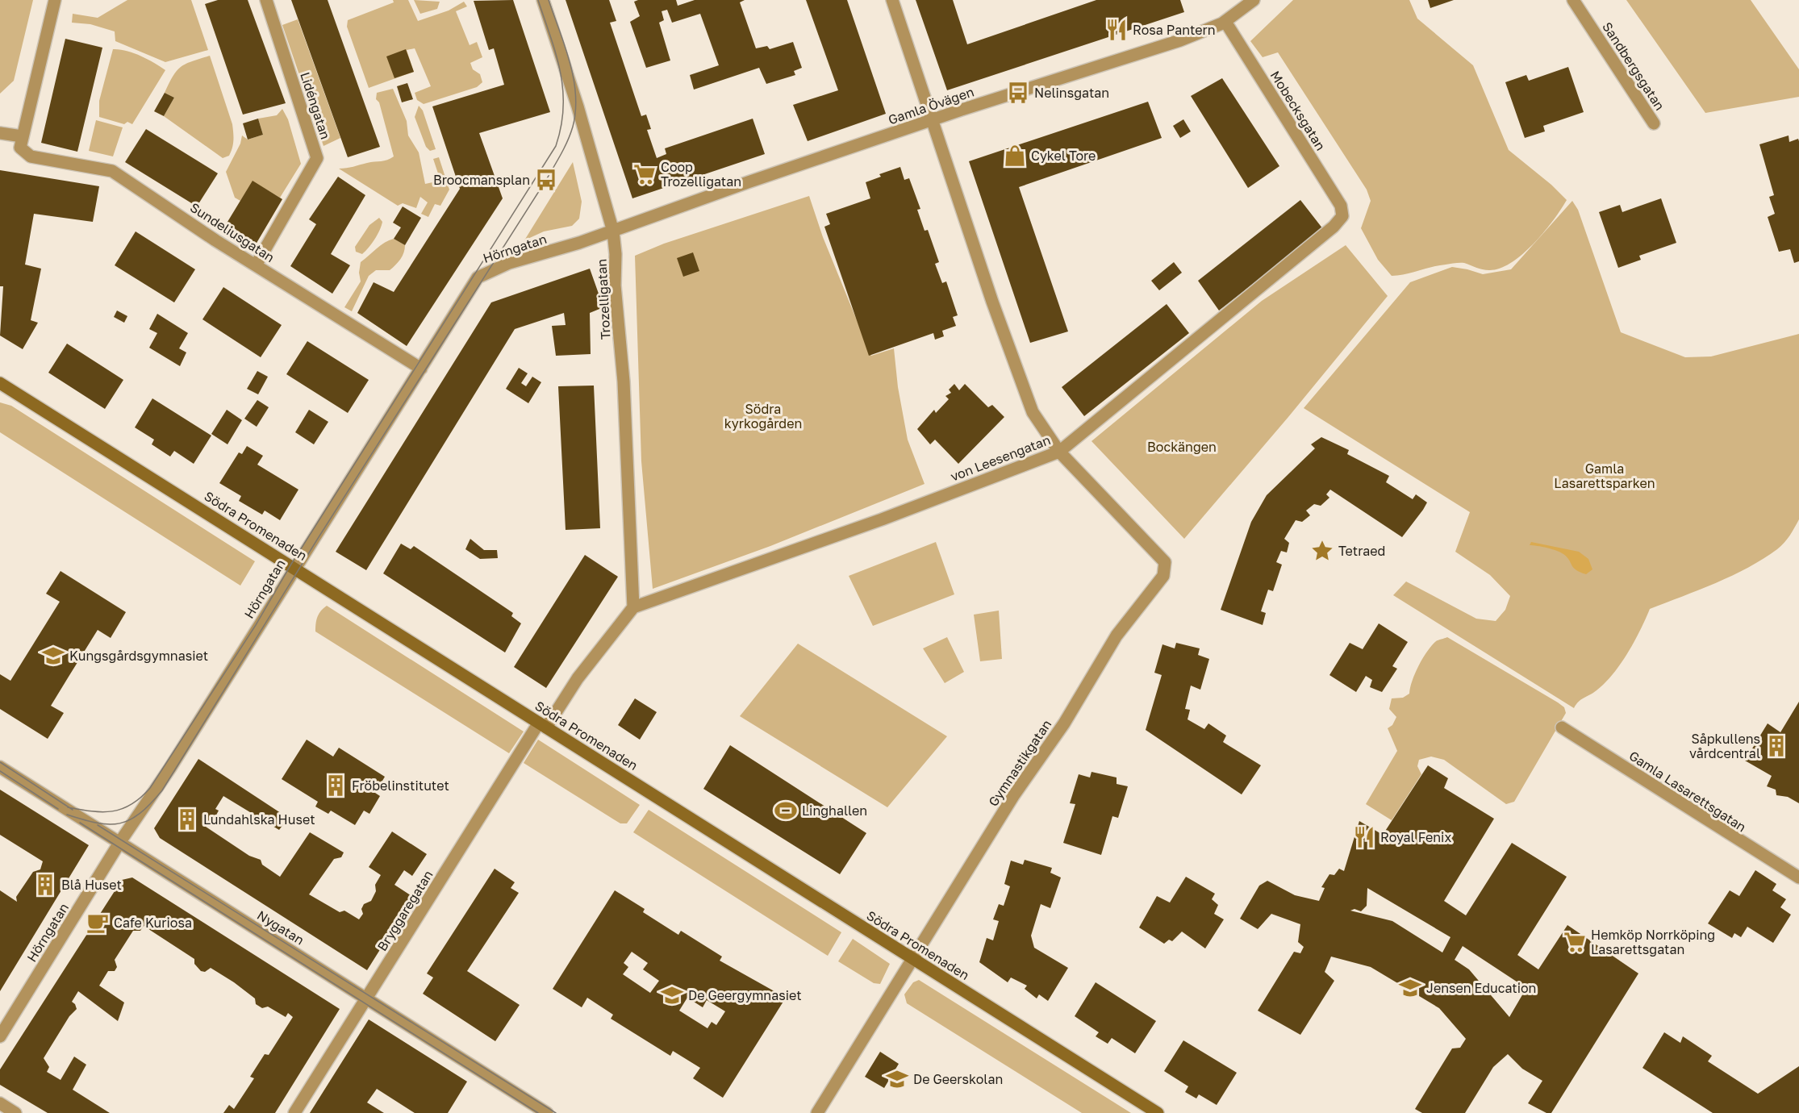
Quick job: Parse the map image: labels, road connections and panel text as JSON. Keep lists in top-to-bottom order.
{
  "streets": {
    "main road": ["Södra Promenaden"],
    "street": [
      "Sandbergsgatan",
      "Lidéngatan",
      "Gamla Övägen",
      "Mobecksgatan",
      "Sundeliusgatan",
      "Hörngatan",
      "Trozelligatan",
      "von Leesengatan",
      "Gymnastikgatan",
      "Gamla Lasarettsgatan",
      "Bryggaregatan",
      "Nygatan"
    ]
  },
  "crossings": [
    ["Lidéngatan", "Sundeliusgatan"],
    ["Gamla Övägen", "Mobecksgatan"],
    ["Gamla Övägen", "Hörngatan"],
    ["Gamla Övägen", "Trozelligatan"],
    ["Mobecksgatan", "von Leesengatan"],
    ["Sundeliusgatan", "Hörngatan"],
    ["Hörngatan", "Trozelligatan"],
    ["Hörngatan", "Södra Promenaden"],
    ["Hörngatan", "Nygatan"],
    ["Trozelligatan", "von Leesengatan"],
    ["Trozelligatan", "Bryggaregatan"],
    ["von Leesengatan", "Gymnastikgatan"],
    ["von Leesengatan", "Bryggaregatan"],
    ["Södra Promenaden", "Gymnastikgatan"],
    ["Södra Promenaden", "Bryggaregatan"],
    ["Bryggaregatan", "Nygatan"]
  ],
  "parks": ["Södra kyrkogården", "Bockängen", "Gamla Lasarettsparken"],
  "places": {
    "restaurant": ["Rosa Pantern", "Royal Fenix"],
    "bus stop": ["Nelinsgatan", "Broocmansplan"],
    "shop": ["Cykel Tore"],
    "supermarket": ["Coop Trozelligatan", "Hemköp Norrköping Lasarettsgatan"],
    "place": ["Tetraed"],
    "school or university": [
      "Kungsgårdsgymnasiet",
      "Jensen Education",
      "De Geergymnasiet",
      "De Geerskolan"
    ],
    "building": [
      "Såpkullens vårdcentral",
      "Fröbelinstitutet",
      "Lundahlska Huset",
      "Blå Huset"
    ],
    "sports": ["Linghallen"],
    "cafe": ["Cafe Kuriosa"]
  }
}
